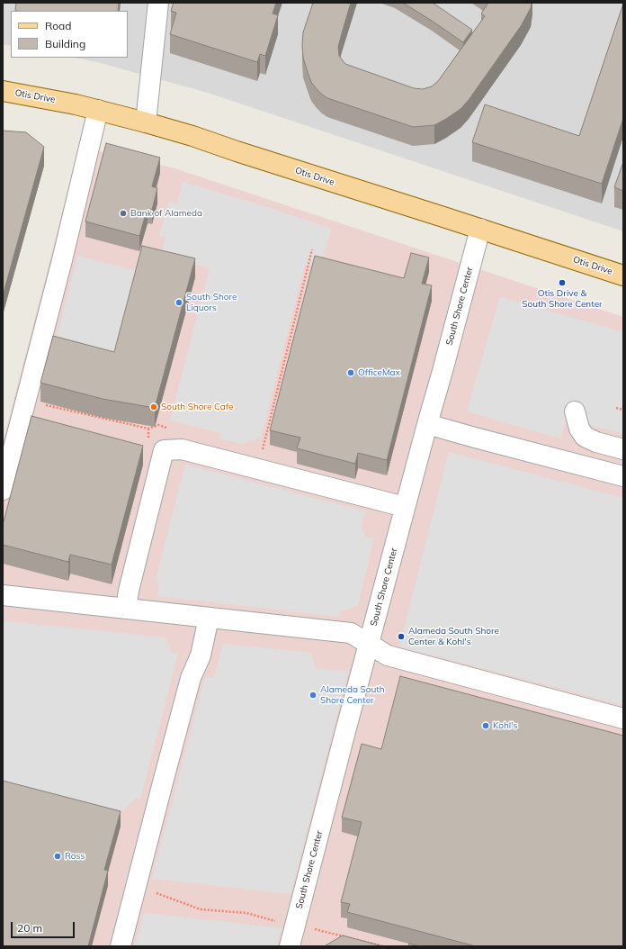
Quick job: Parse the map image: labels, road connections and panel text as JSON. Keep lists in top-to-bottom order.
{
  "streets": {
    "main road": ["Otis Drive"],
    "lane": ["South Shore Center"]
  },
  "crossings": [
    ["Otis Drive", "South Shore Center"]
  ],
  "places": [
    "Bank of Alameda",
    "Otis Drive & South Shore Center",
    "South Shore Liquors",
    "OfficeMax",
    "South Shore Cafe",
    "Alameda South Shore Center & Kohl's",
    "Alameda South Shore Center",
    "Kohl's",
    "Ross"
  ],
  "legend": ["Road", "Building"],
  "scale_bar": "20 m"
}
